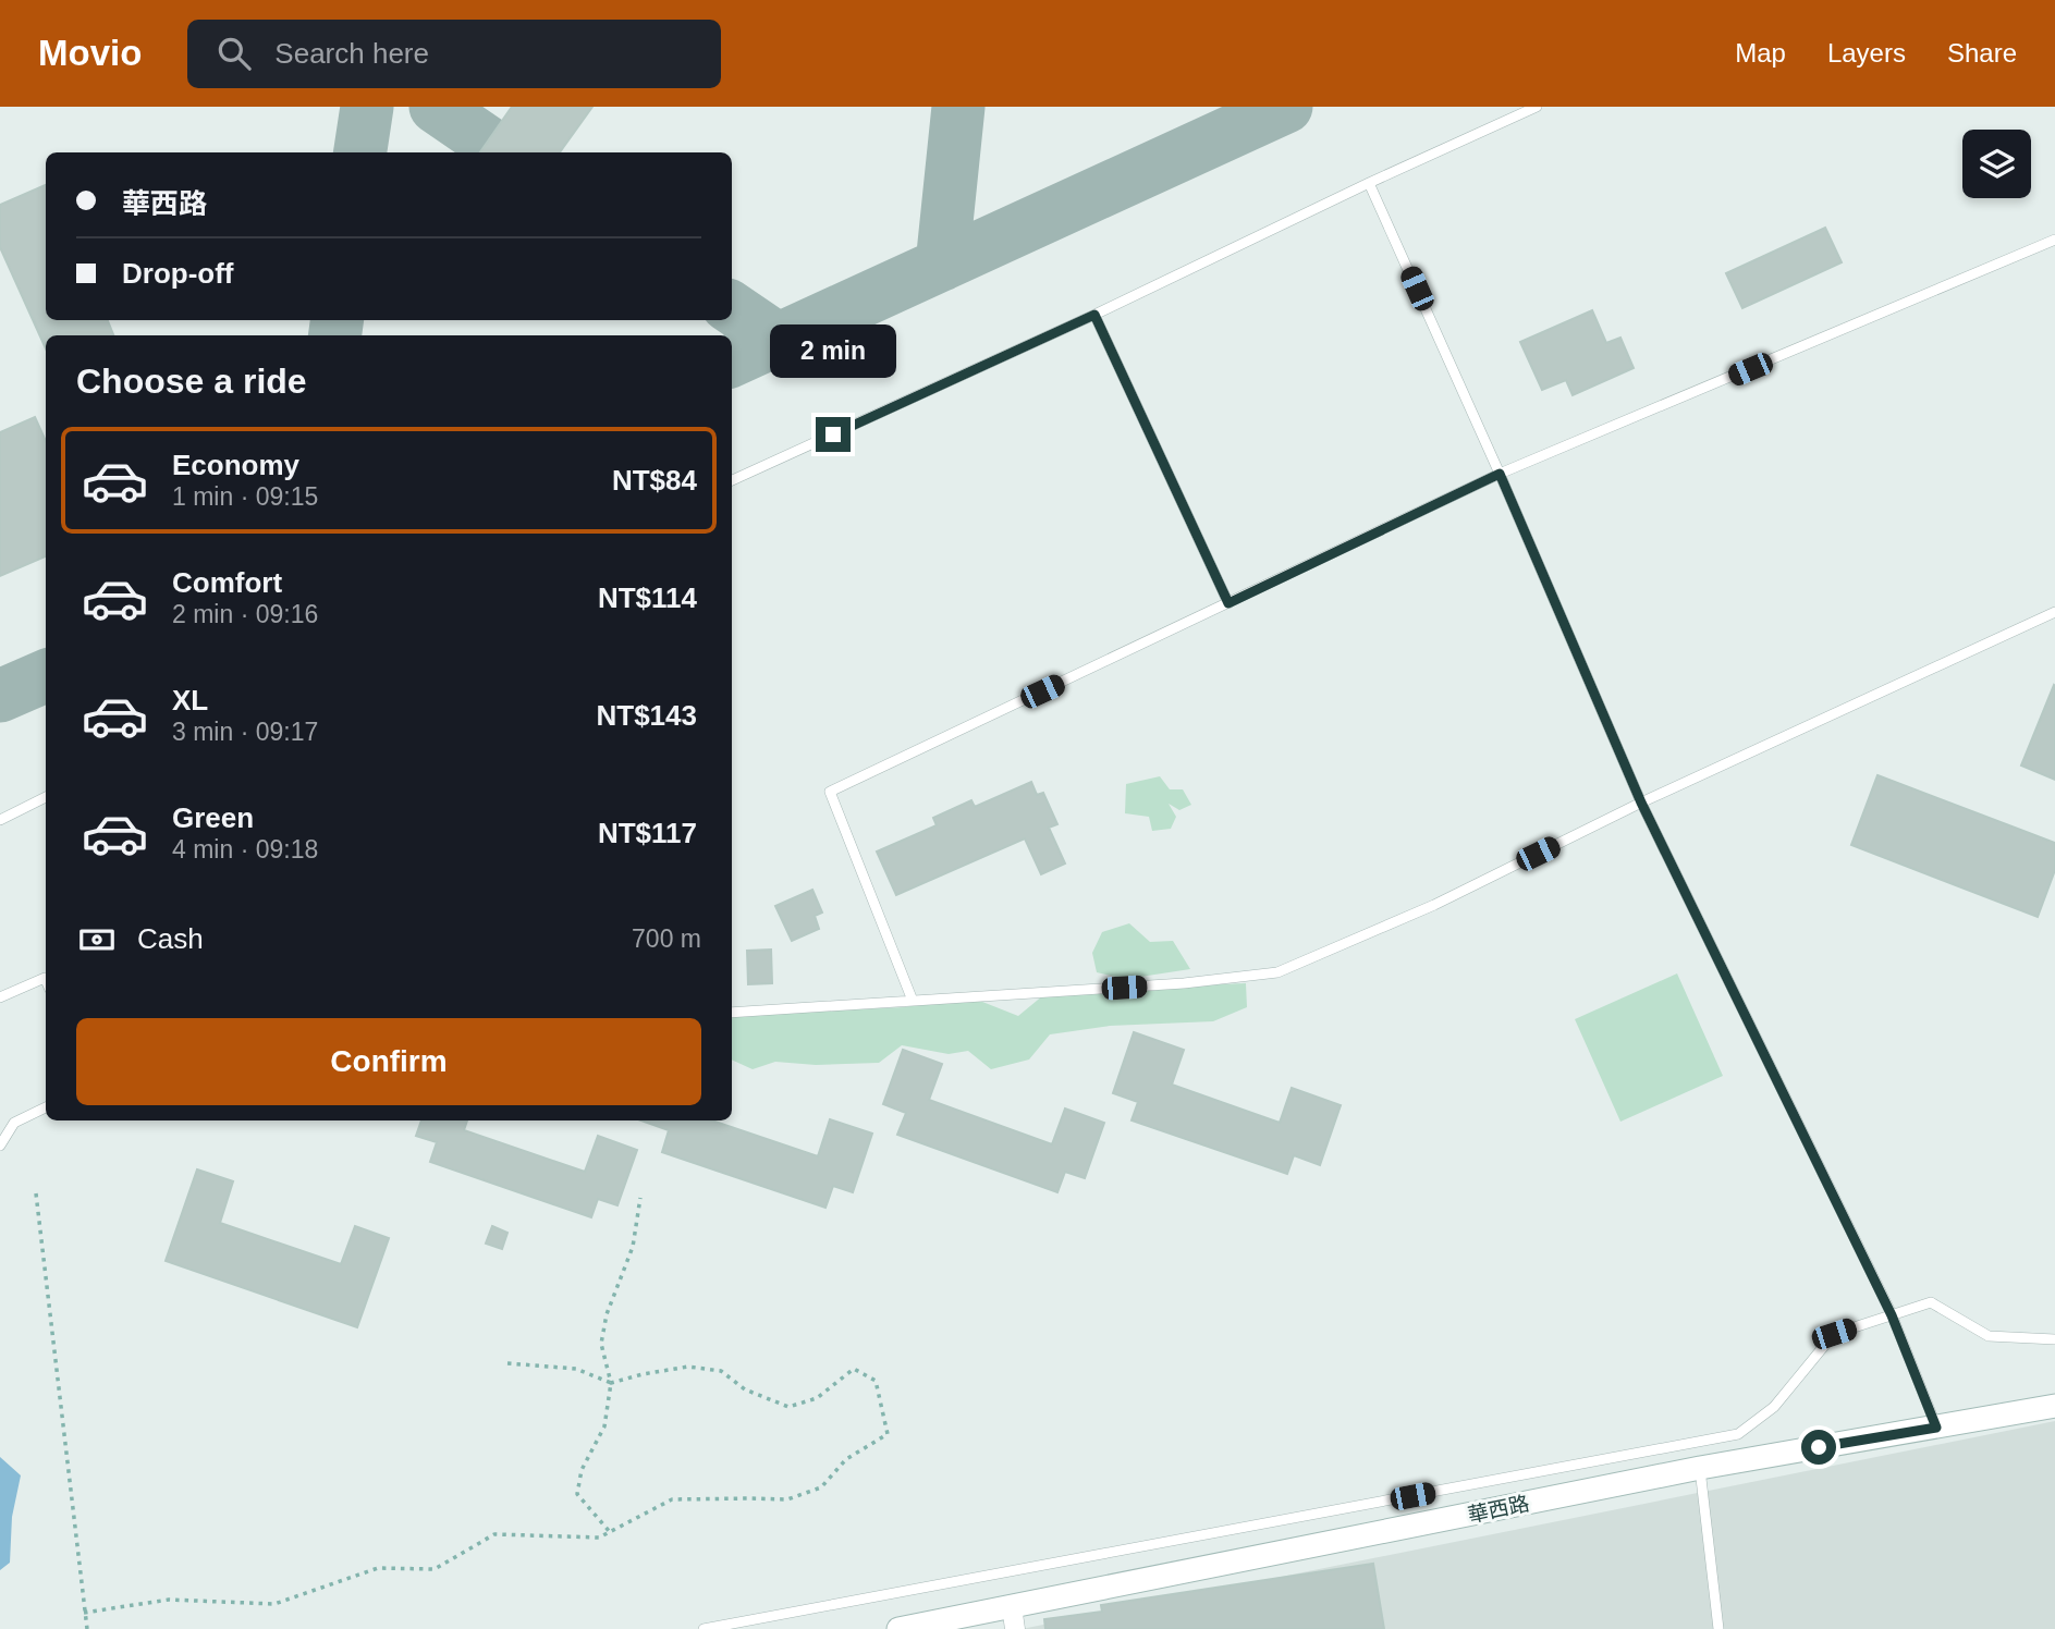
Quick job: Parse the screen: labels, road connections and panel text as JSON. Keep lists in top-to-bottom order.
{
  "streets": {
    "street": ["華西路"]
  },
  "page": {
    "header": "Movio",
    "search": "Search here",
    "nav": ["Map", "Layers", "Share"],
    "banner": ["華西路", "Drop-off"],
    "bubble": "2 min",
    "heading": "Choose a ride",
    "list": [
      {
        "name": "Economy",
        "note": "1 min · 09:15",
        "value": "NT$84"
      },
      {
        "name": "Comfort",
        "note": "2 min · 09:16",
        "value": "NT$114"
      },
      {
        "name": "XL",
        "note": "3 min · 09:17",
        "value": "NT$143"
      },
      {
        "name": "Green",
        "note": "4 min · 09:18",
        "value": "NT$117"
      }
    ],
    "pay": ["Cash", "700 m"],
    "buttons": "Confirm"
  }
}
